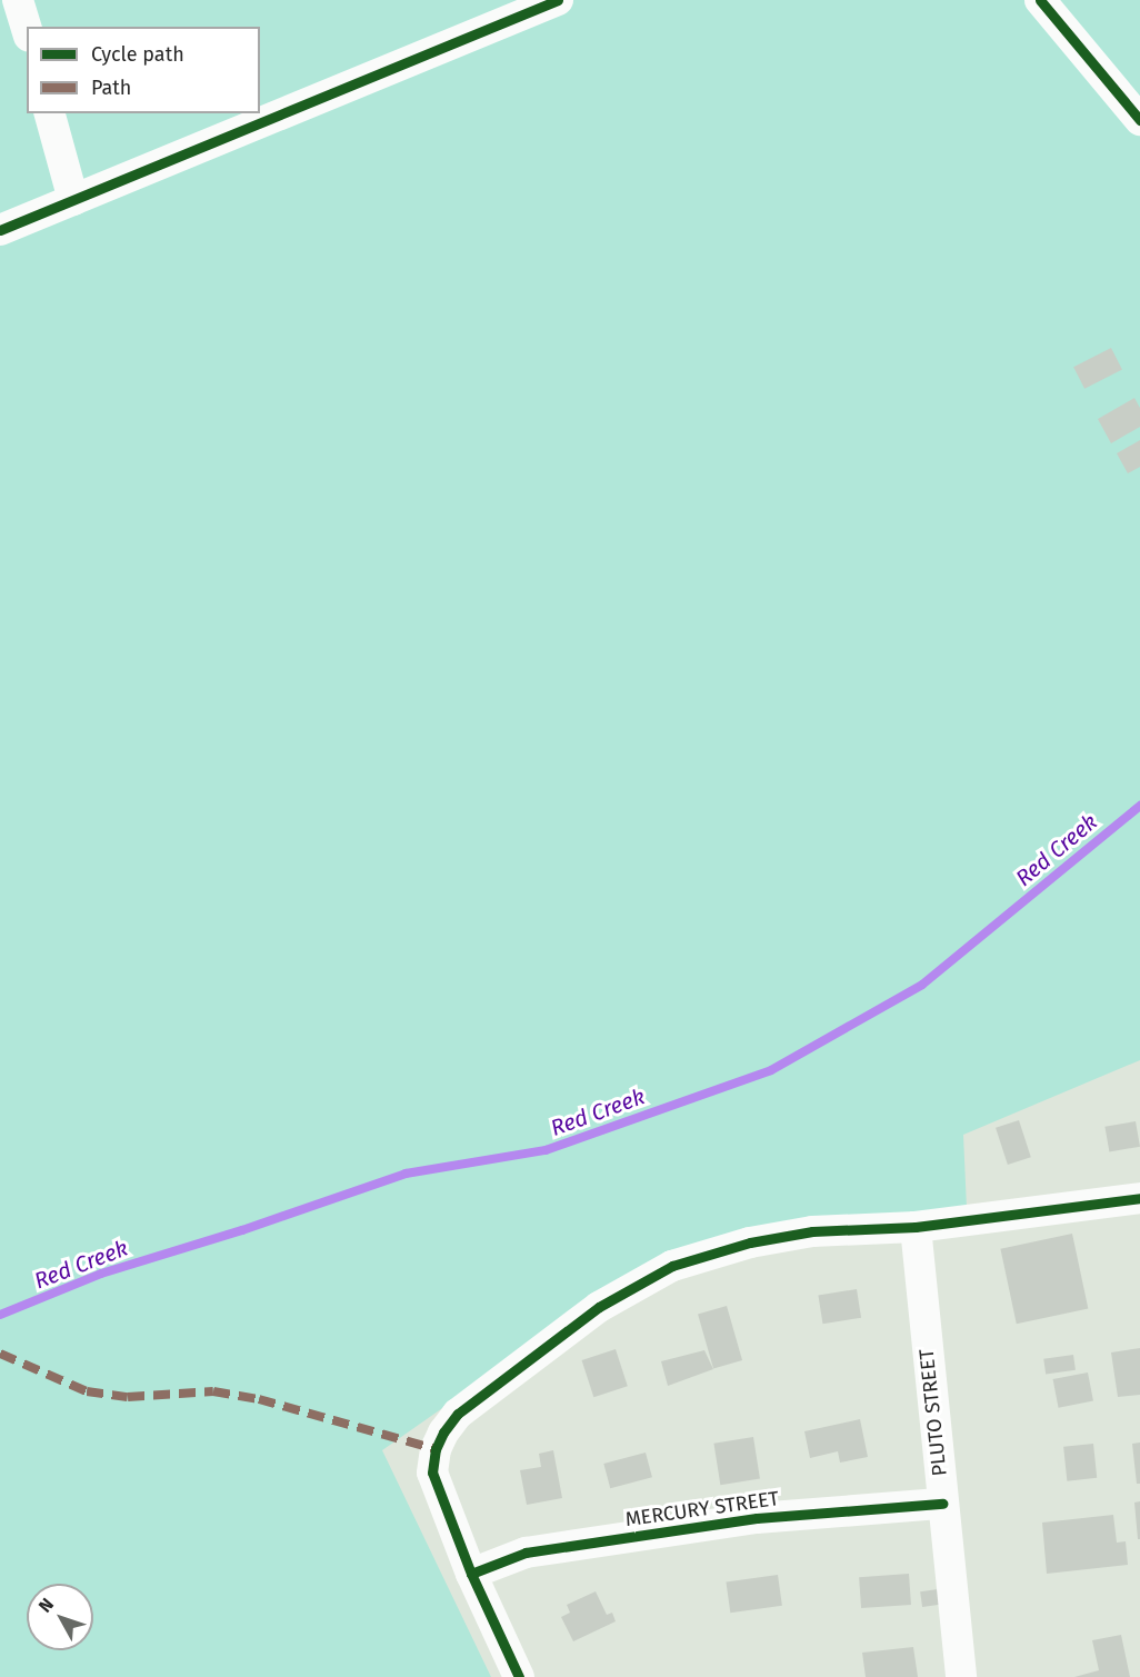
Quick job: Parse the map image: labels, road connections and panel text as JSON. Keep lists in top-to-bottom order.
{
  "streets": {
    "street": ["PLUTO STREET", "MERCURY STREET"]
  },
  "crossings": [
    ["PLUTO STREET", "MERCURY STREET"]
  ],
  "water": ["Red Creek"],
  "legend": ["Cycle path", "Path"],
  "north": "top left"
}
